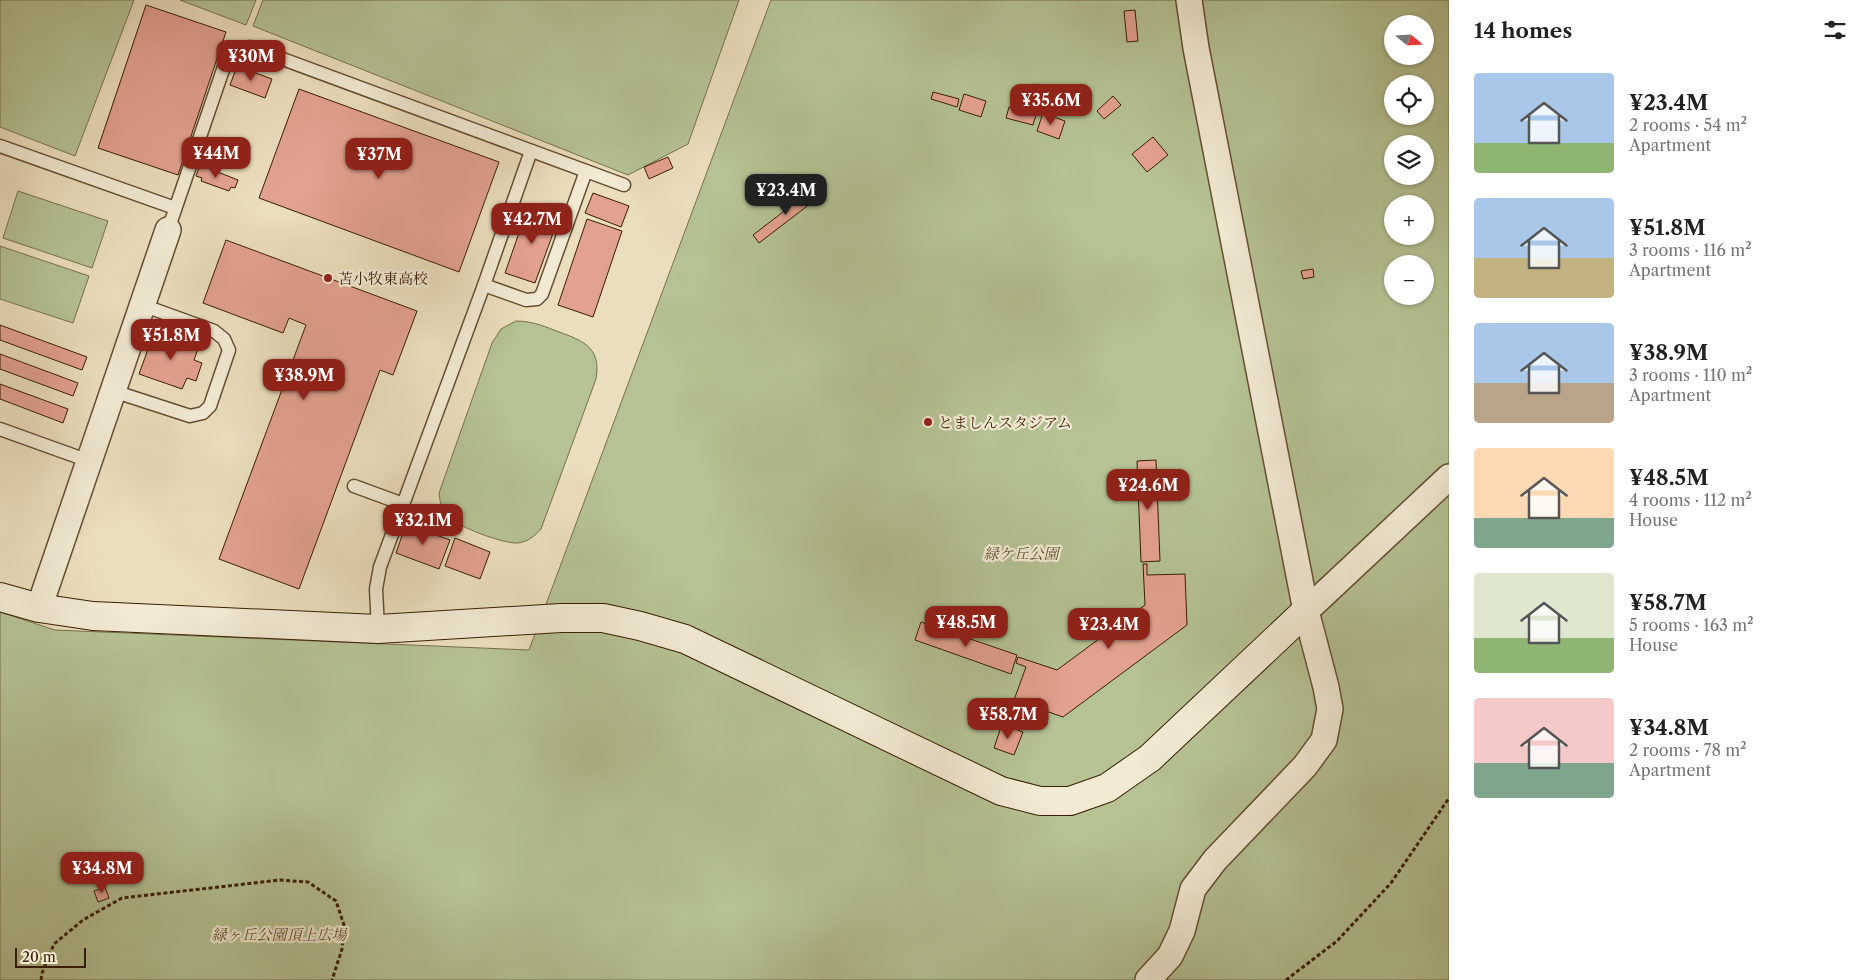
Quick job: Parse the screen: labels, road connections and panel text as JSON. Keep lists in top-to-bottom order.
{
  "parks": ["緑ケ丘公園", "緑ヶ丘公園頂上広場"],
  "places": ["苫小牧東高校", "とましんスタジアム"],
  "scale_bar": "20 m",
  "north": "right",
  "page": {
    "heading": "14 homes",
    "map_buttons": ["+", "−"],
    "price": [
      "¥30M",
      "¥35.6M",
      "¥44M",
      "¥37M",
      "¥23.4M",
      "¥42.7M",
      "¥51.8M",
      "¥38.9M",
      "¥24.6M",
      "¥32.1M",
      "¥48.5M",
      "¥23.4M",
      "¥58.7M",
      "¥34.8M"
    ],
    "list": [
      {
        "name": "¥23.4M",
        "note": "2 rooms · 54 m² · Apartment"
      },
      {
        "name": "¥51.8M",
        "note": "3 rooms · 116 m² · Apartment"
      },
      {
        "name": "¥38.9M",
        "note": "3 rooms · 110 m² · Apartment"
      },
      {
        "name": "¥48.5M",
        "note": "4 rooms · 112 m² · House"
      },
      {
        "name": "¥58.7M",
        "note": "5 rooms · 163 m² · House"
      },
      {
        "name": "¥34.8M",
        "note": "2 rooms · 78 m² · Apartment"
      }
    ],
    "scale": "20 m"
  }
}
